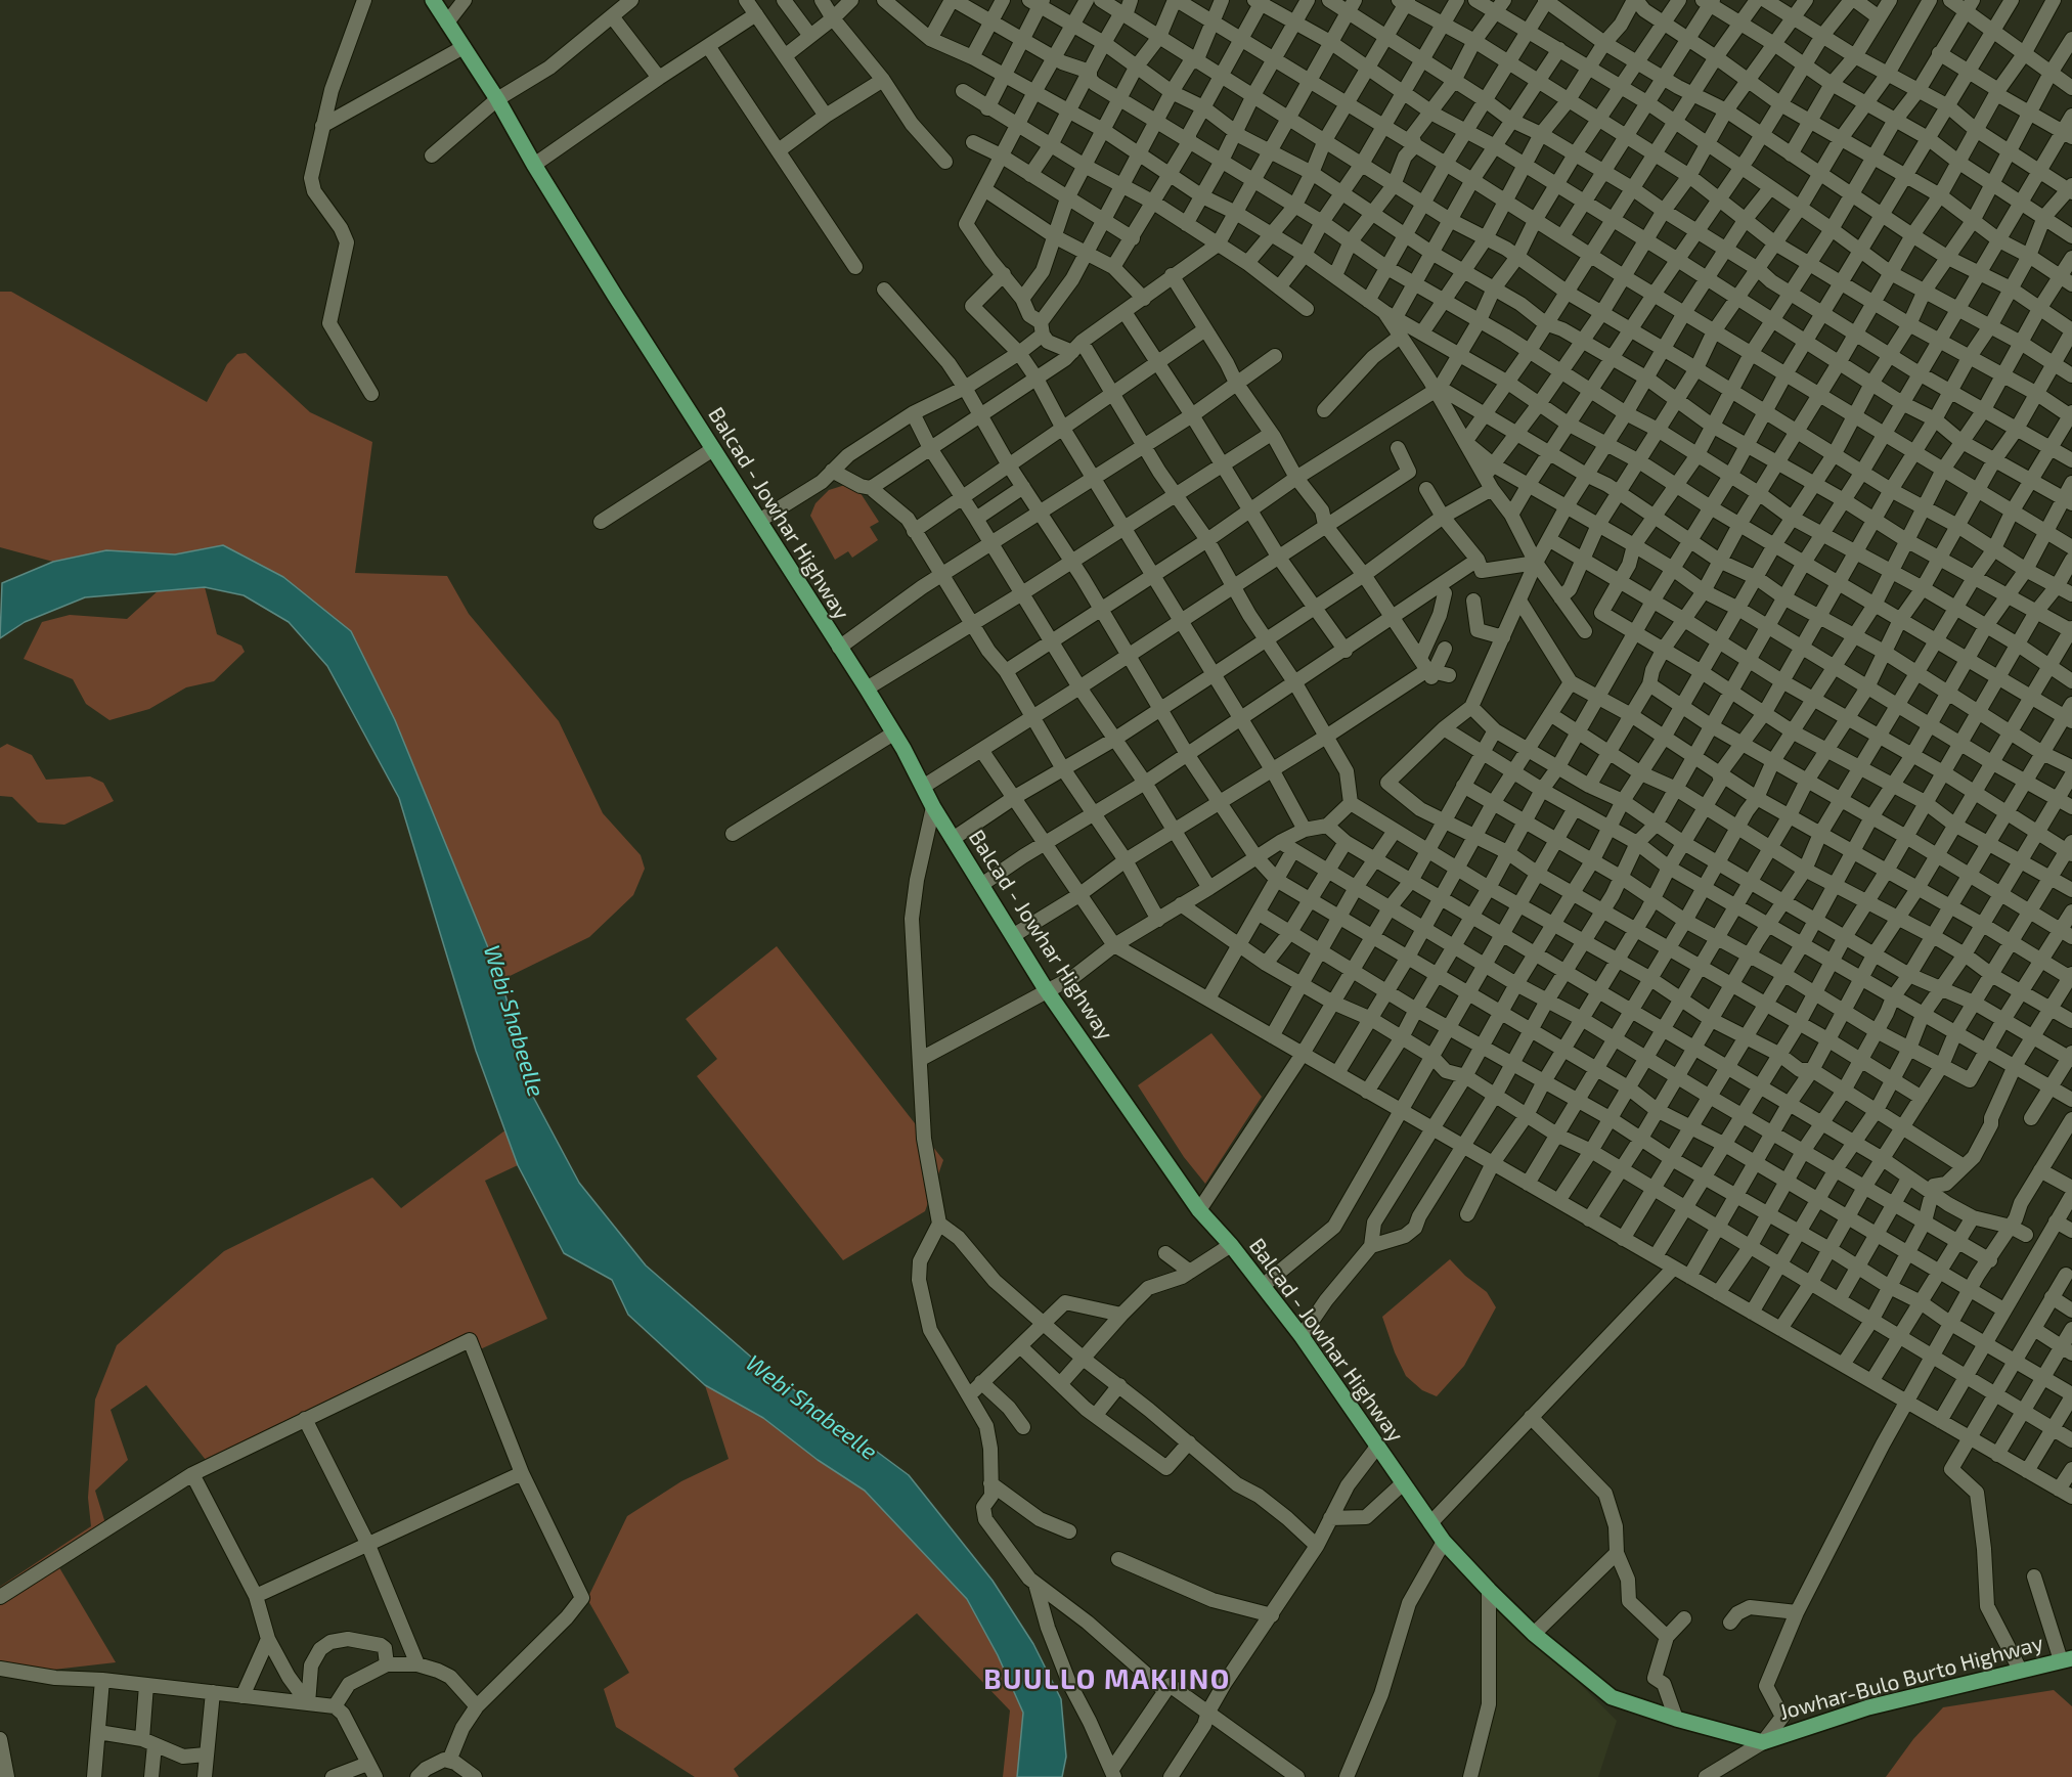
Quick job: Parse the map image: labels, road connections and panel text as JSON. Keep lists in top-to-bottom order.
{
  "streets": {
    "main road": ["Balcad - Jowhar Highway", "Jowhar-Bulo Burto Highway"]
  },
  "crossings": [
    ["Balcad - Jowhar Highway", "Jowhar-Bulo Burto Highway"]
  ],
  "districts": ["BUULLO MAKIINO"],
  "water": ["Webi Shabeelle"]
}
